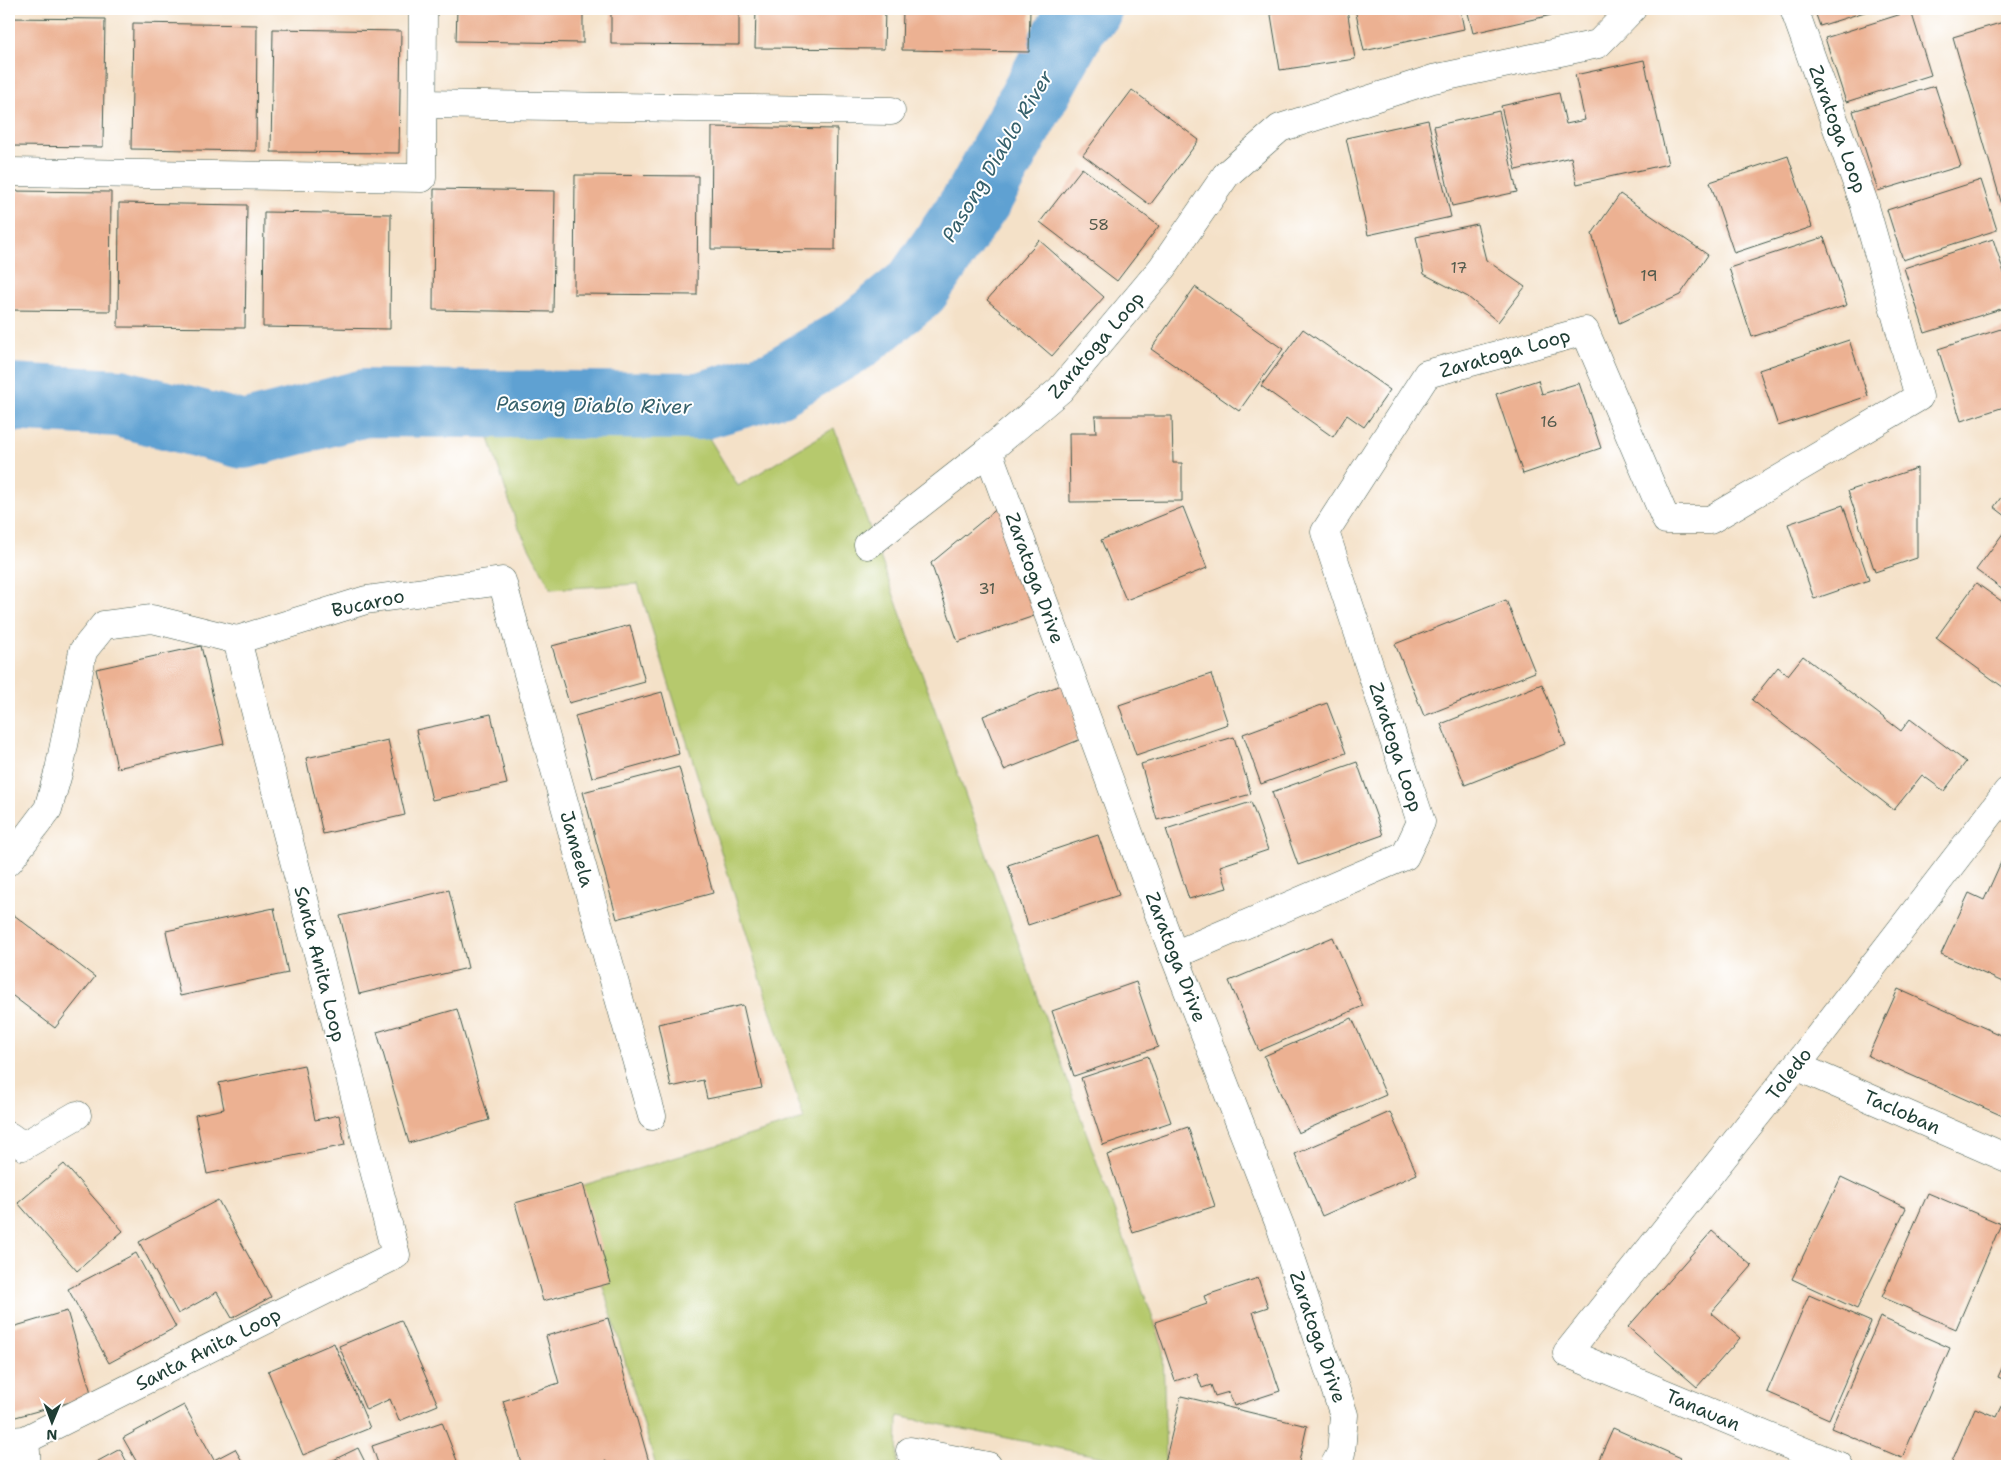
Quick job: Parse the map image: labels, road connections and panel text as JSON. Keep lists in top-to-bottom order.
{
  "streets": {
    "street": [
      "Zaratoga Loop",
      "Zaratoga Drive",
      "Bucaroo",
      "Jameela",
      "Santa Anita Loop",
      "Toledo",
      "Tacloban",
      "Tanauan"
    ]
  },
  "crossings": [
    ["Zaratoga Loop", "Zaratoga Drive"],
    ["Bucaroo", "Jameela"],
    ["Bucaroo", "Santa Anita Loop"],
    ["Toledo", "Tacloban"],
    ["Toledo", "Tanauan"]
  ],
  "water": ["Pasong Diablo River"],
  "house_numbers": [
    "58",
    "17",
    "19",
    "16",
    "31"
  ],
  "north": "bottom"
}
